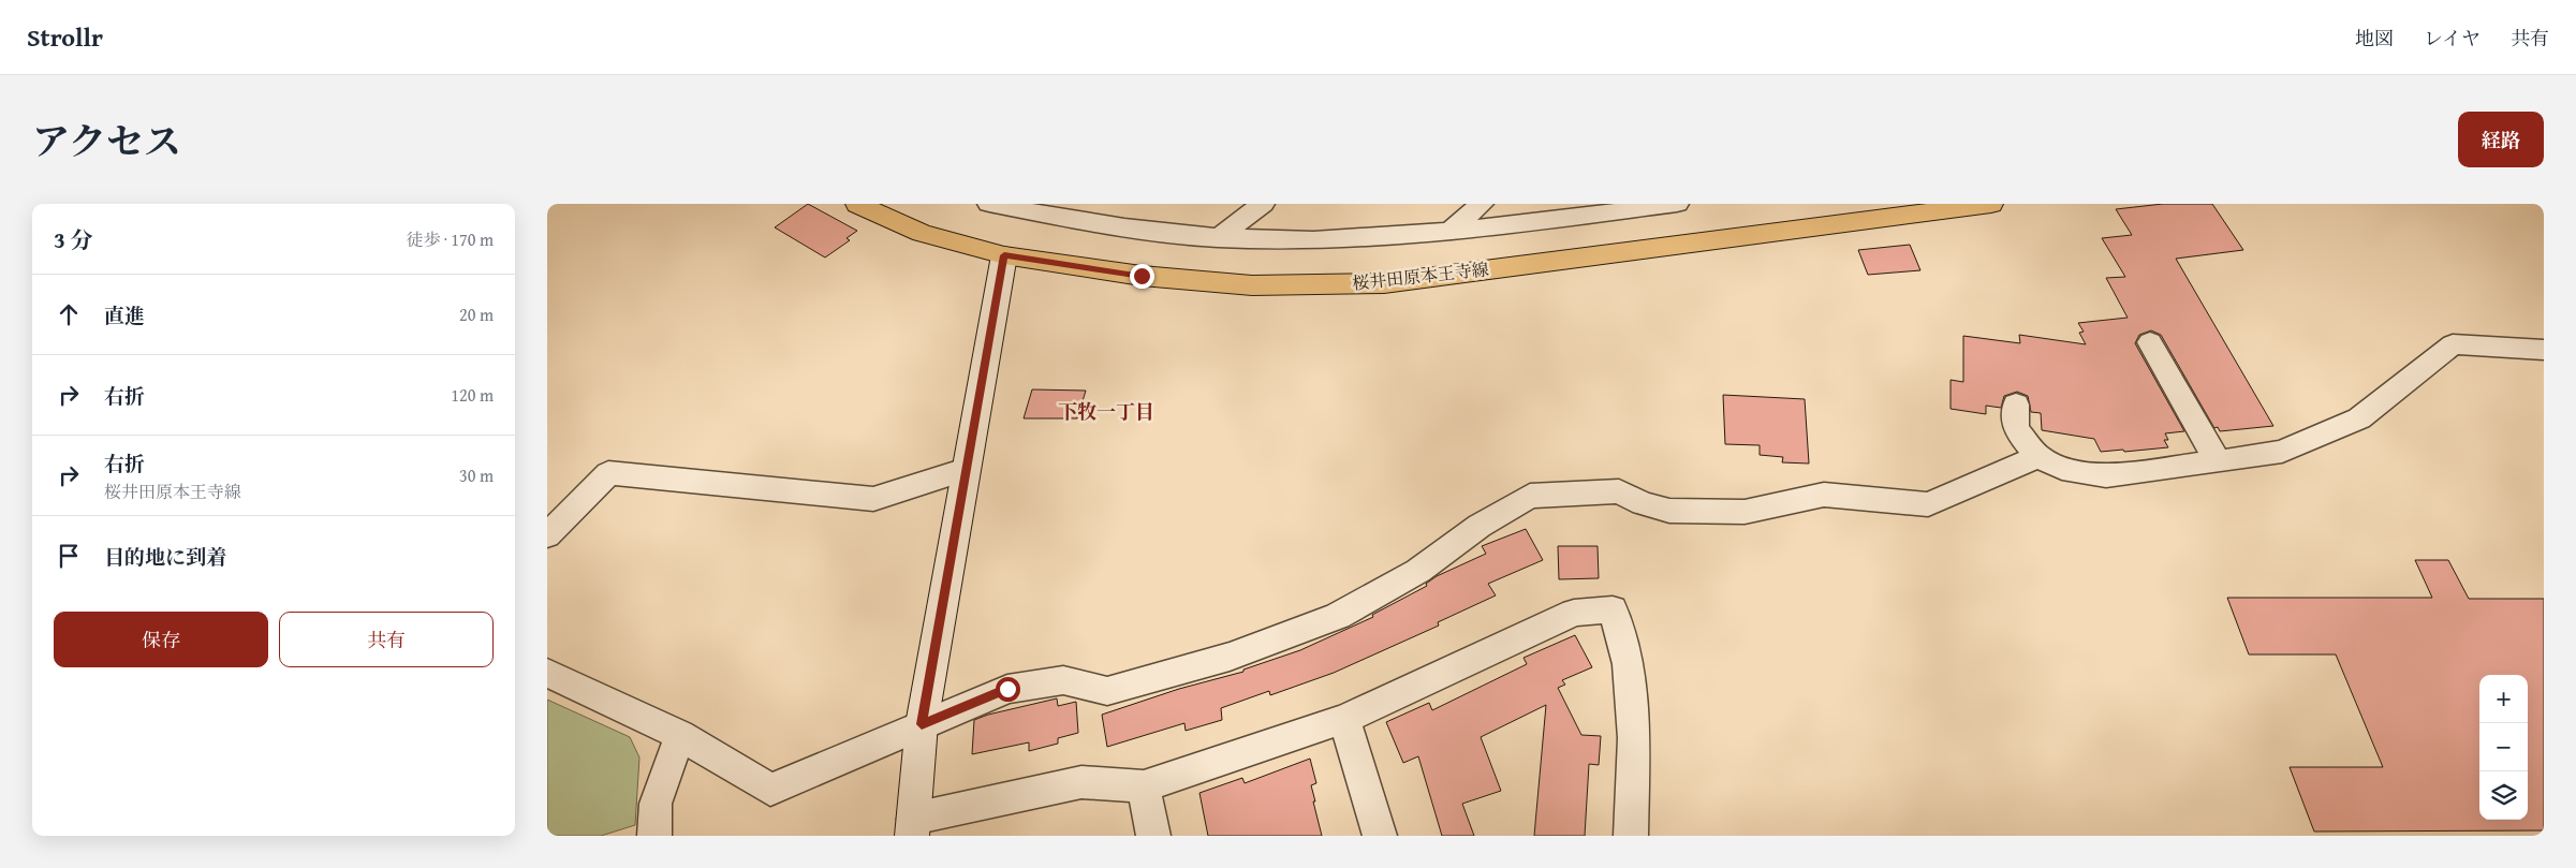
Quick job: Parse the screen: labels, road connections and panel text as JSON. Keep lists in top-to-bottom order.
{
  "streets": {
    "main road": ["桜井田原本王寺線"]
  },
  "districts": ["下牧一丁目"],
  "page": {
    "header": "Strollr",
    "nav": ["地図", "レイヤ", "共有"],
    "title": "アクセス",
    "buttons": [
      "経路",
      ["保存", "共有"]
    ],
    "heading": ["3 分", "徒歩 · 170 m"],
    "list": [
      ["直進", "20 m"],
      ["右折", "120 m"],
      ["右折", "桜井田原本王寺線", "30 m"],
      "目的地に到着"
    ],
    "map_buttons": ["+", "−"]
  }
}
